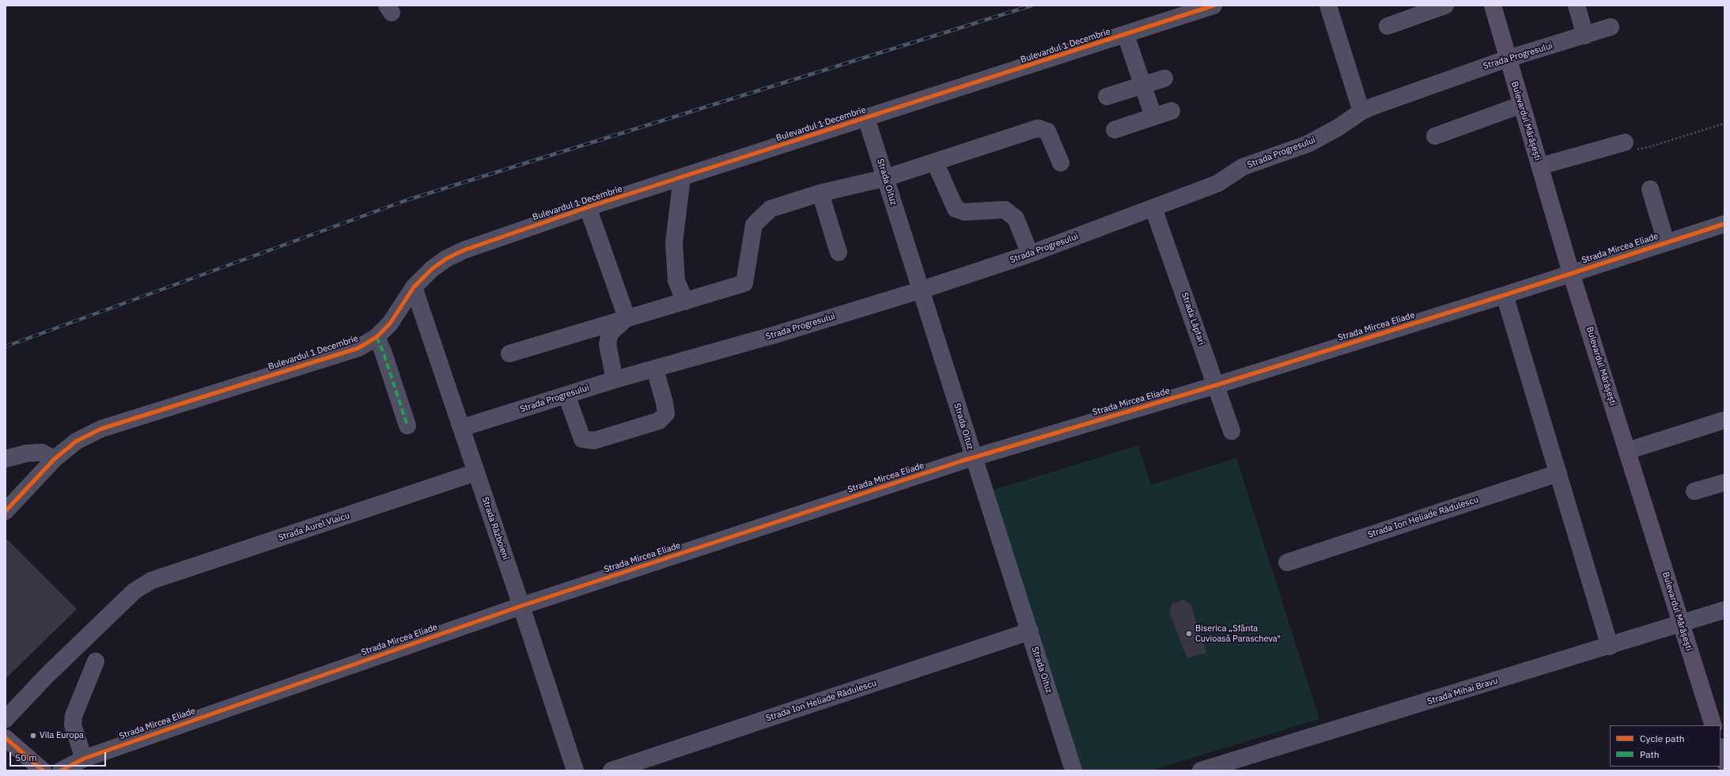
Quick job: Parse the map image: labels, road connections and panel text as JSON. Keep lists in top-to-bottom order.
{
  "streets": {
    "main road": ["Bulevardul Mărășești"],
    "street": [
      "Bulevardul 1 Decembrie",
      "Strada Progresului",
      "Strada Oituz",
      "Strada Mircea Eliade",
      "Strada Lăptari",
      "Strada Ion Heliade Rădulescu",
      "Strada Aurel Vlaicu",
      "Strada Războieni",
      "Strada Mihai Bravu"
    ]
  },
  "crossings": [
    ["Bulevardul 1 Decembrie", "Strada Oituz"],
    ["Bulevardul 1 Decembrie", "Strada Războieni"],
    ["Strada Progresului", "Bulevardul Mărășești"],
    ["Strada Progresului", "Strada Oituz"],
    ["Strada Progresului", "Strada Lăptari"],
    ["Strada Progresului", "Strada Războieni"],
    ["Bulevardul Mărășești", "Strada Mircea Eliade"],
    ["Bulevardul Mărășești", "Strada Mihai Bravu"],
    ["Strada Oituz", "Strada Mircea Eliade"],
    ["Strada Oituz", "Strada Ion Heliade Rădulescu"],
    ["Strada Mircea Eliade", "Strada Lăptari"],
    ["Strada Mircea Eliade", "Strada Războieni"],
    ["Strada Aurel Vlaicu", "Strada Războieni"]
  ],
  "places": ["Biserica „Sfânta Cuvioasă Parascheva\"", "Vila Europa"],
  "legend": ["Cycle path", "Path"],
  "scale_bar": "50 m"
}
